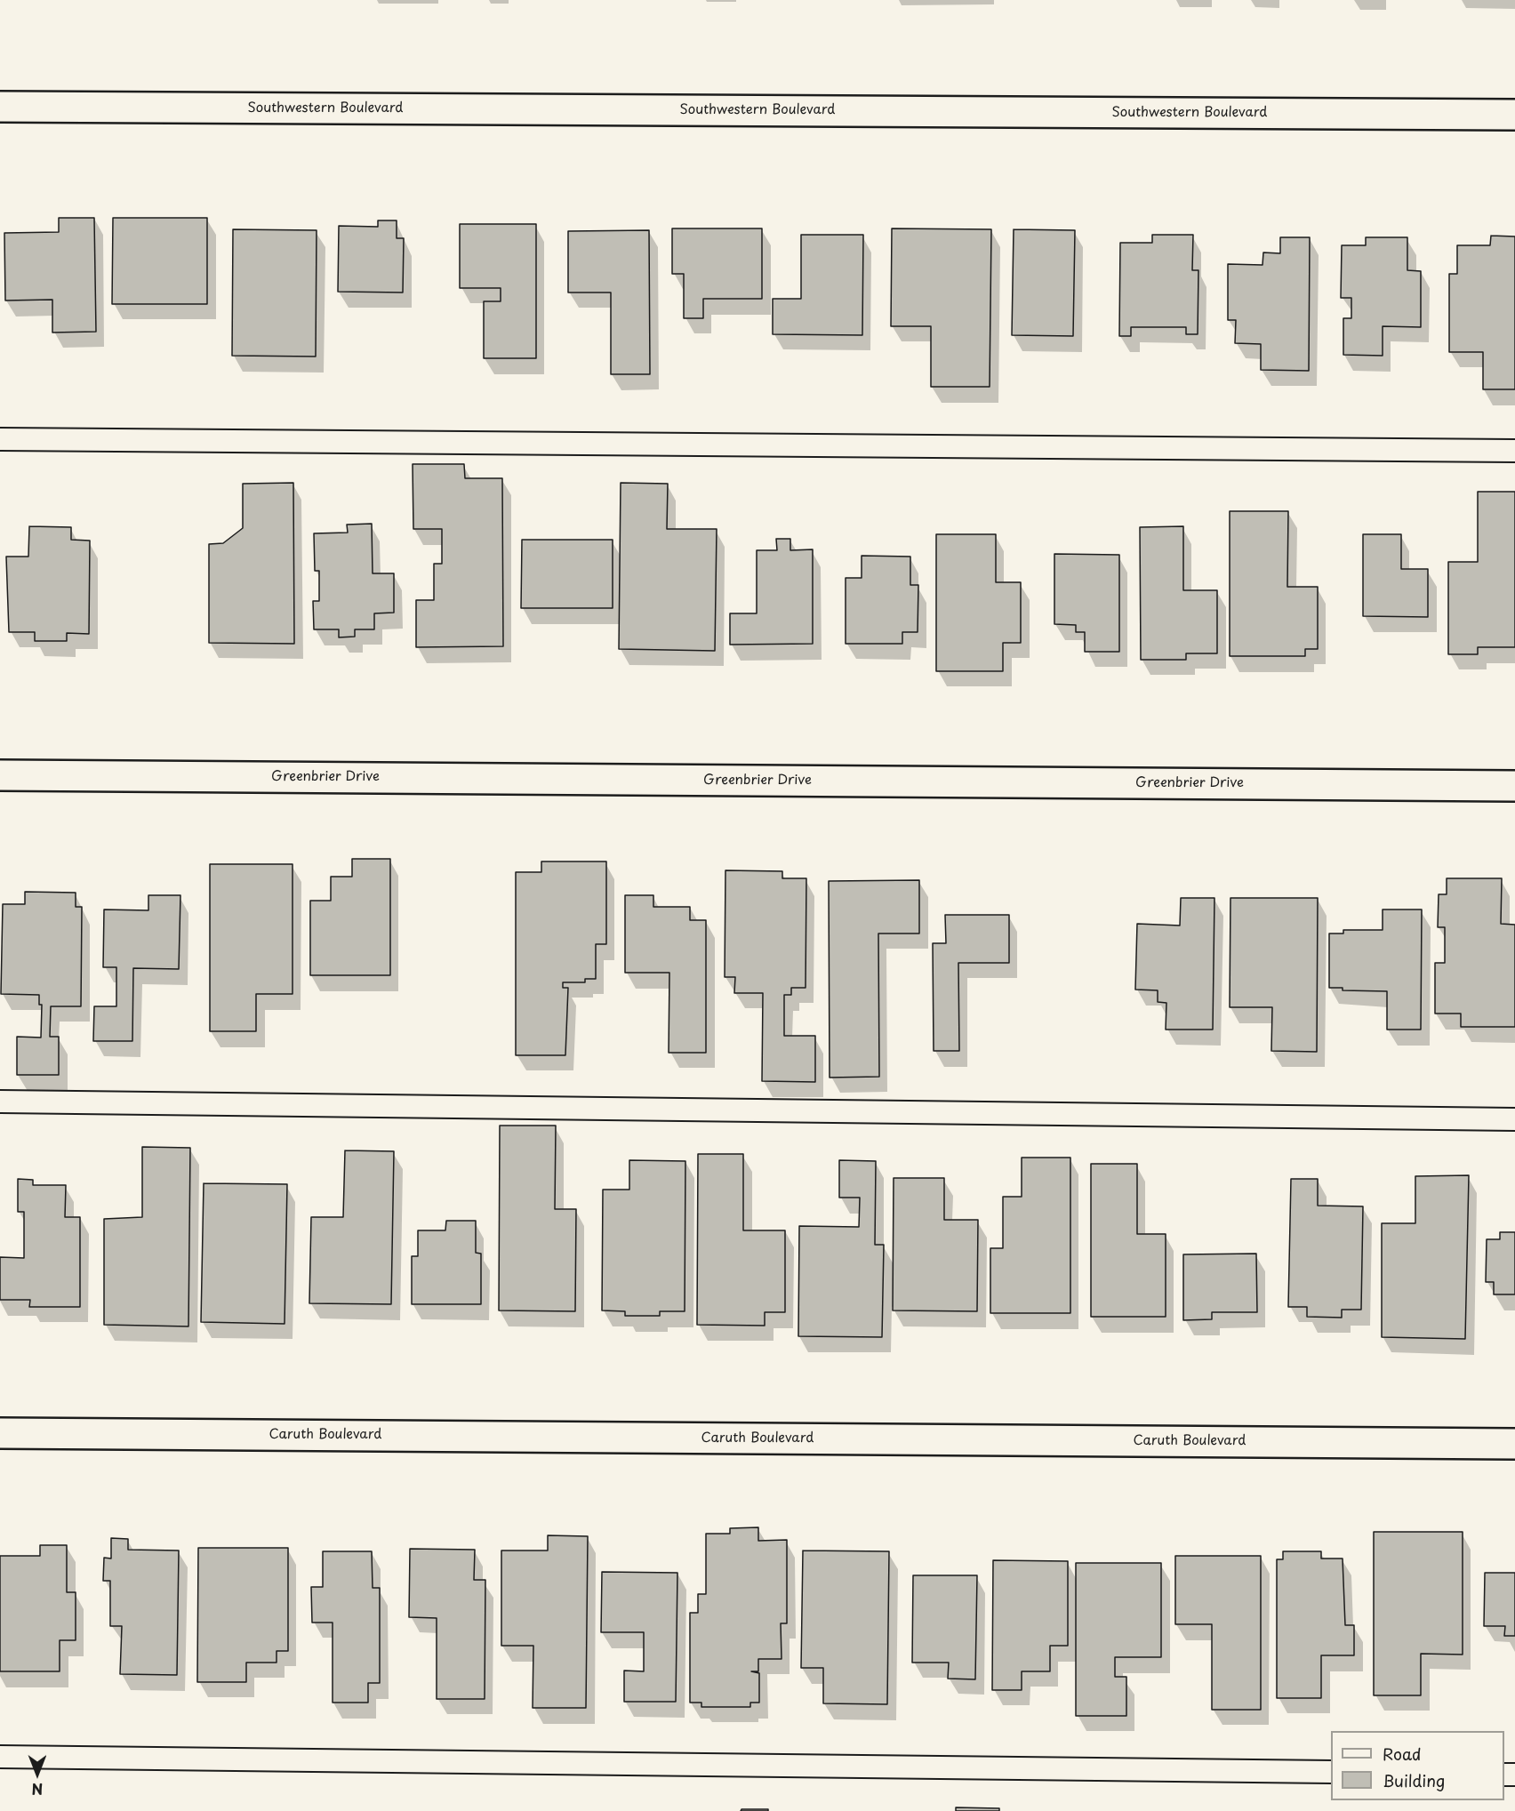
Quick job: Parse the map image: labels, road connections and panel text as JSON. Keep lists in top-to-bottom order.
{
  "streets": {
    "street": ["Southwestern Boulevard", "Greenbrier Drive", "Caruth Boulevard"]
  },
  "legend": ["Road", "Building"],
  "north": "bottom"
}
